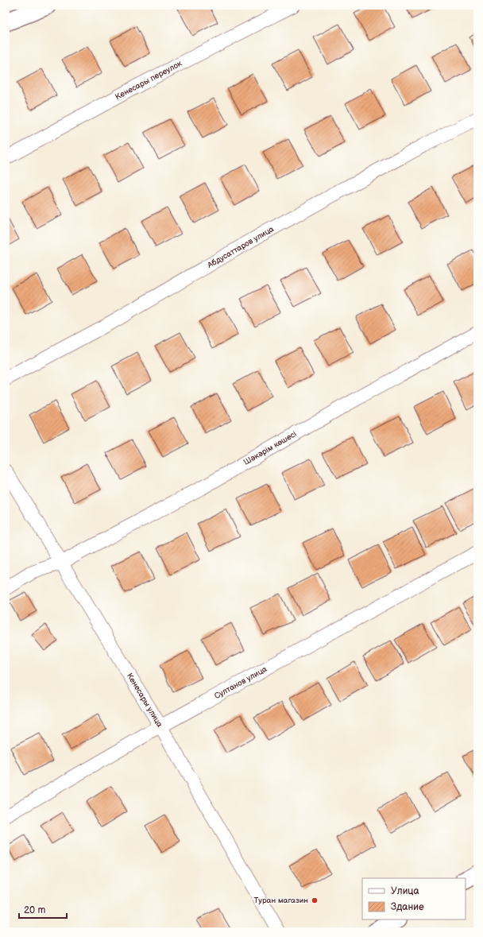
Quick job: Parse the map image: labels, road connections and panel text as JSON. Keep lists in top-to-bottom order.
{
  "streets": {
    "street": [
      "Кенесары переулок",
      "Абдусаттаров улица",
      "Шәкәрім көшесі",
      "Султанов улица",
      "Кенесары улица"
    ]
  },
  "crossings": [
    ["Шәкәрім көшесі", "Кенесары улица"],
    ["Султанов улица", "Кенесары улица"]
  ],
  "places": ["Туран магазин"],
  "legend": ["Улица", "Здание"],
  "scale_bar": "20 m"
}
